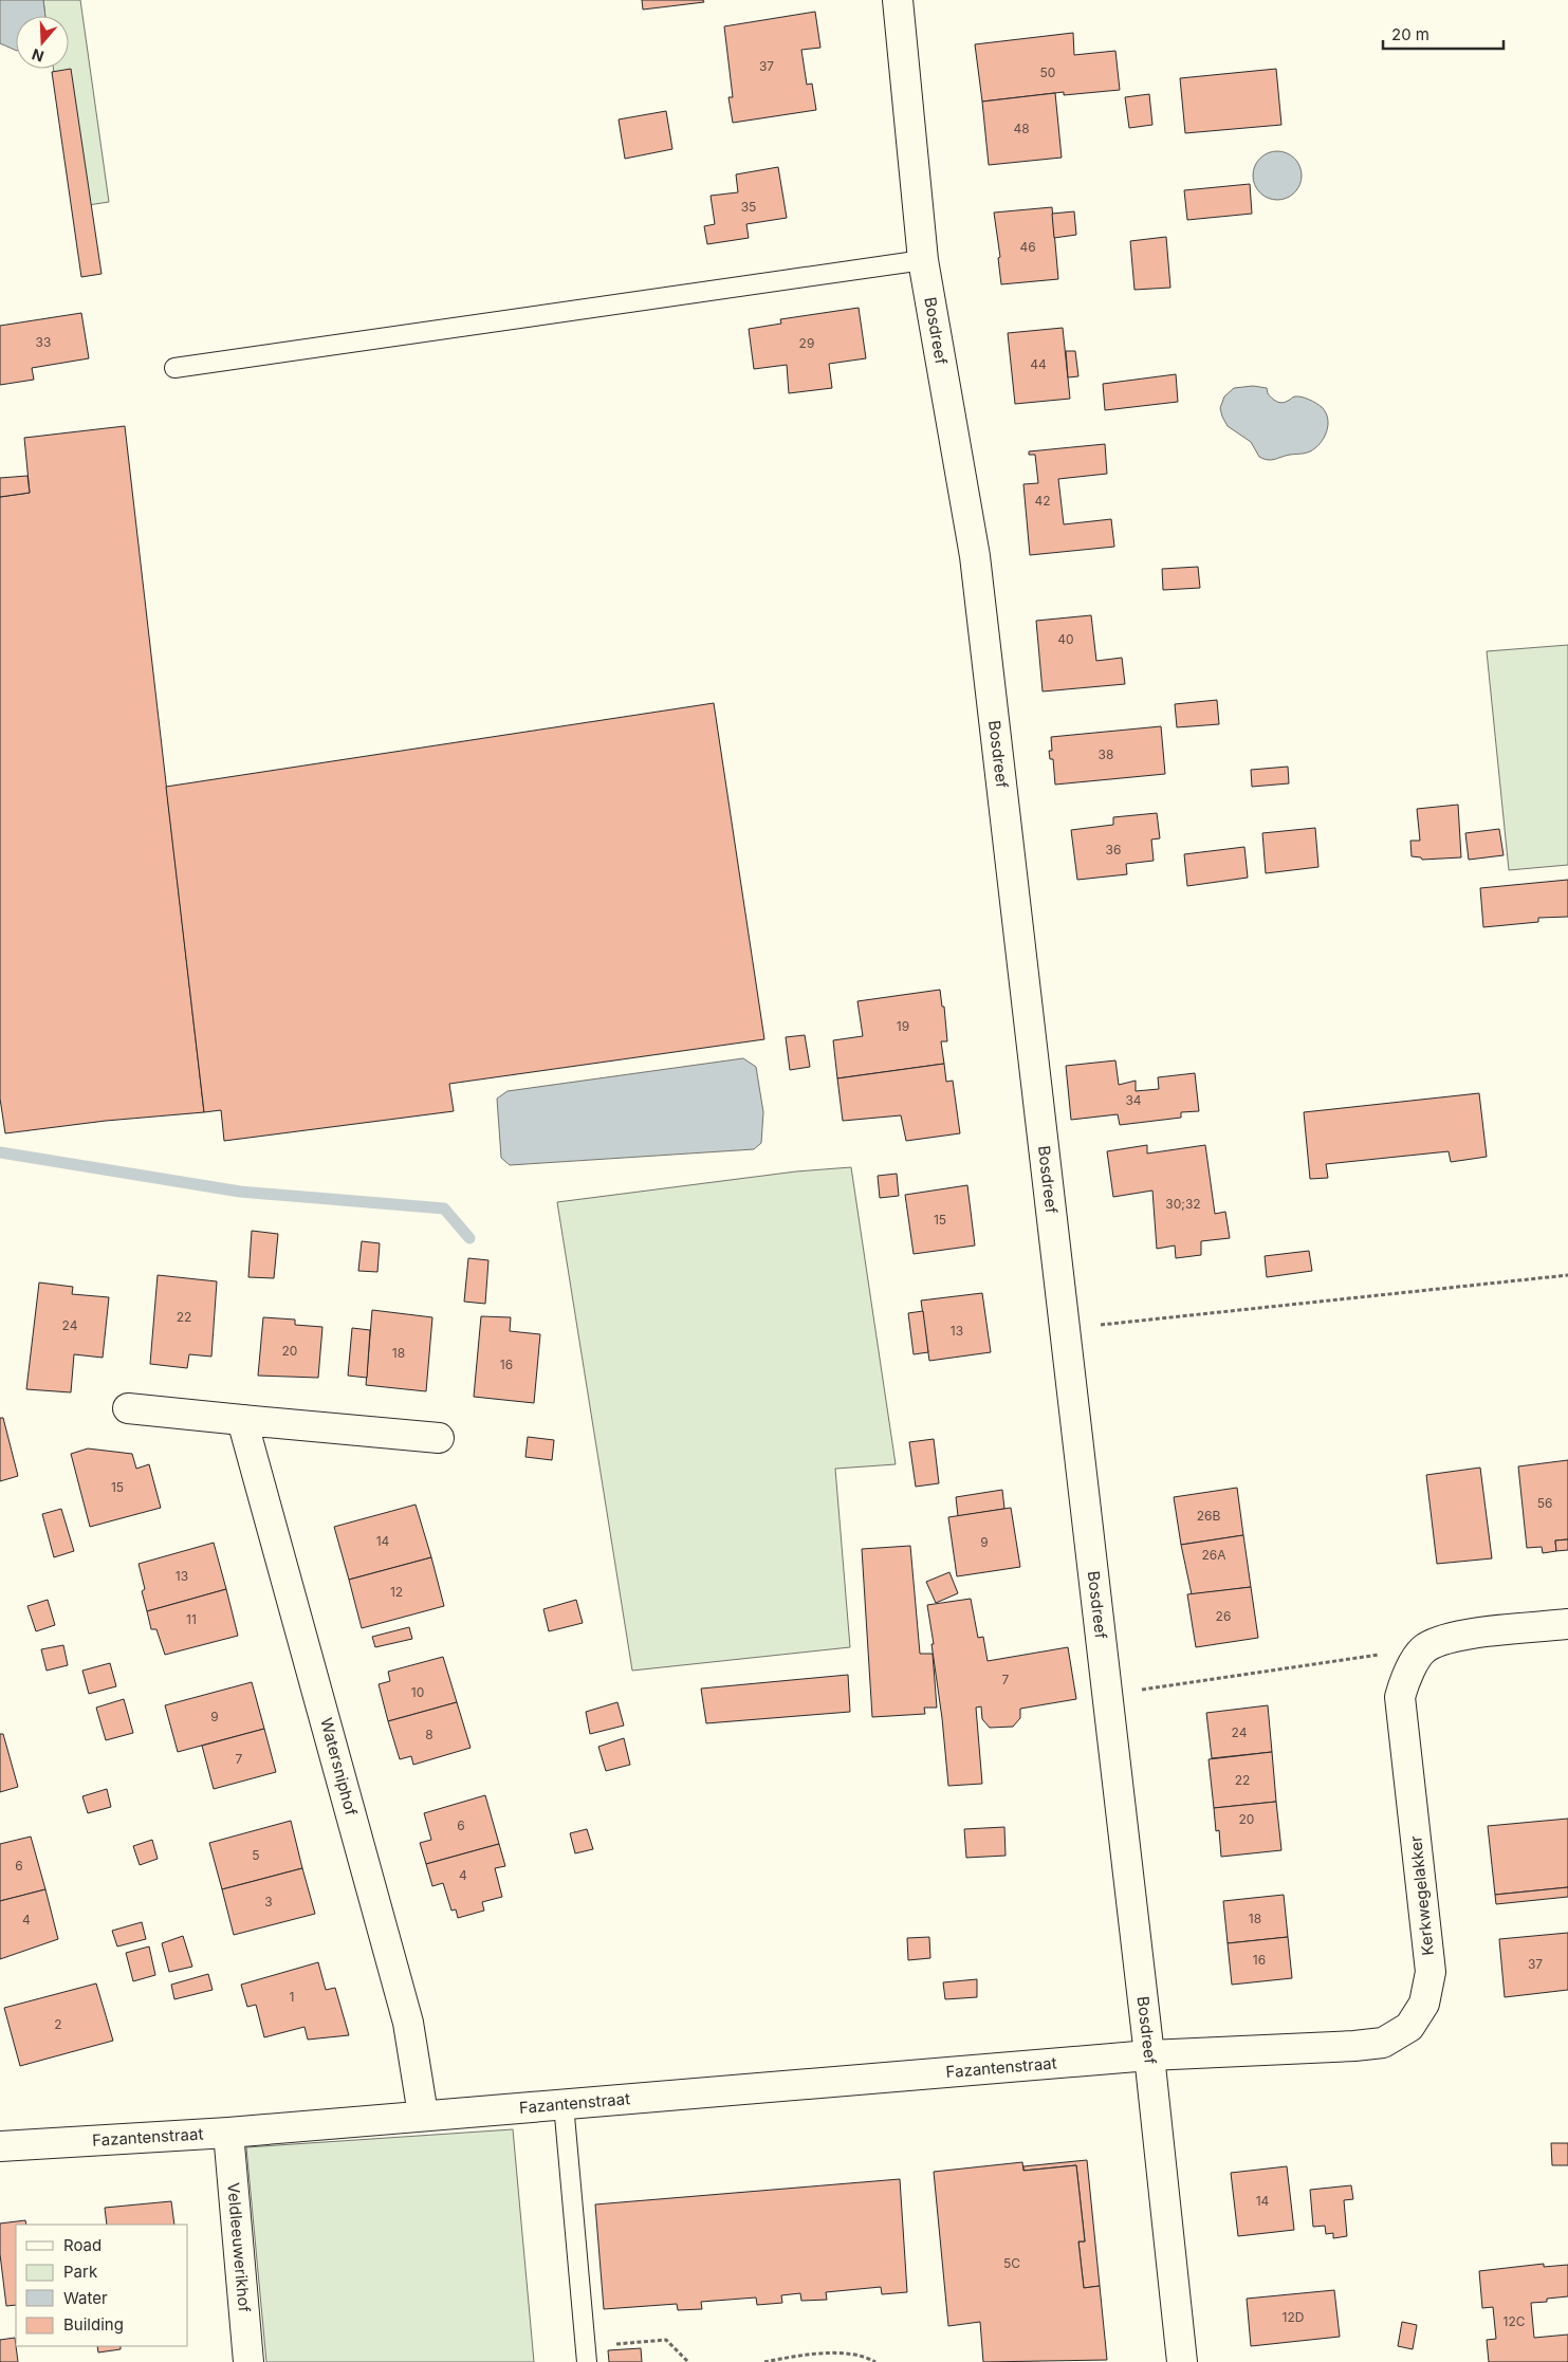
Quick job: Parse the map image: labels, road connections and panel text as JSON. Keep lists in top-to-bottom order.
{
  "streets": {
    "street": [
      "Bosdreef",
      "Watersniphof",
      "Kerkwegelakker",
      "Fazantenstraat",
      "Veldleeuwerikhof"
    ]
  },
  "crossings": [
    ["Bosdreef", "Kerkwegelakker"],
    ["Bosdreef", "Fazantenstraat"],
    ["Watersniphof", "Fazantenstraat"],
    ["Kerkwegelakker", "Fazantenstraat"],
    ["Fazantenstraat", "Veldleeuwerikhof"]
  ],
  "house_numbers": [
    "37",
    "50",
    "48",
    "35",
    "46",
    "33",
    "29",
    "44",
    "42",
    "40",
    "38",
    "36",
    "19",
    "34",
    "30;32",
    "15",
    "22",
    "24",
    "13",
    "20",
    "18",
    "16",
    "15",
    "56",
    "26B",
    "14",
    "9",
    "26A",
    "13",
    "12",
    "26",
    "11",
    "7",
    "10",
    "9",
    "24",
    "8",
    "7",
    "22",
    "20",
    "6",
    "5",
    "6",
    "4",
    "3",
    "18",
    "4",
    "16",
    "37",
    "1",
    "2",
    "14",
    "5C",
    "12D",
    "12C"
  ],
  "legend": [
    "Road",
    "Park",
    "Water",
    "Building"
  ],
  "scale_bar": "20 m",
  "north": "bottom"
}
